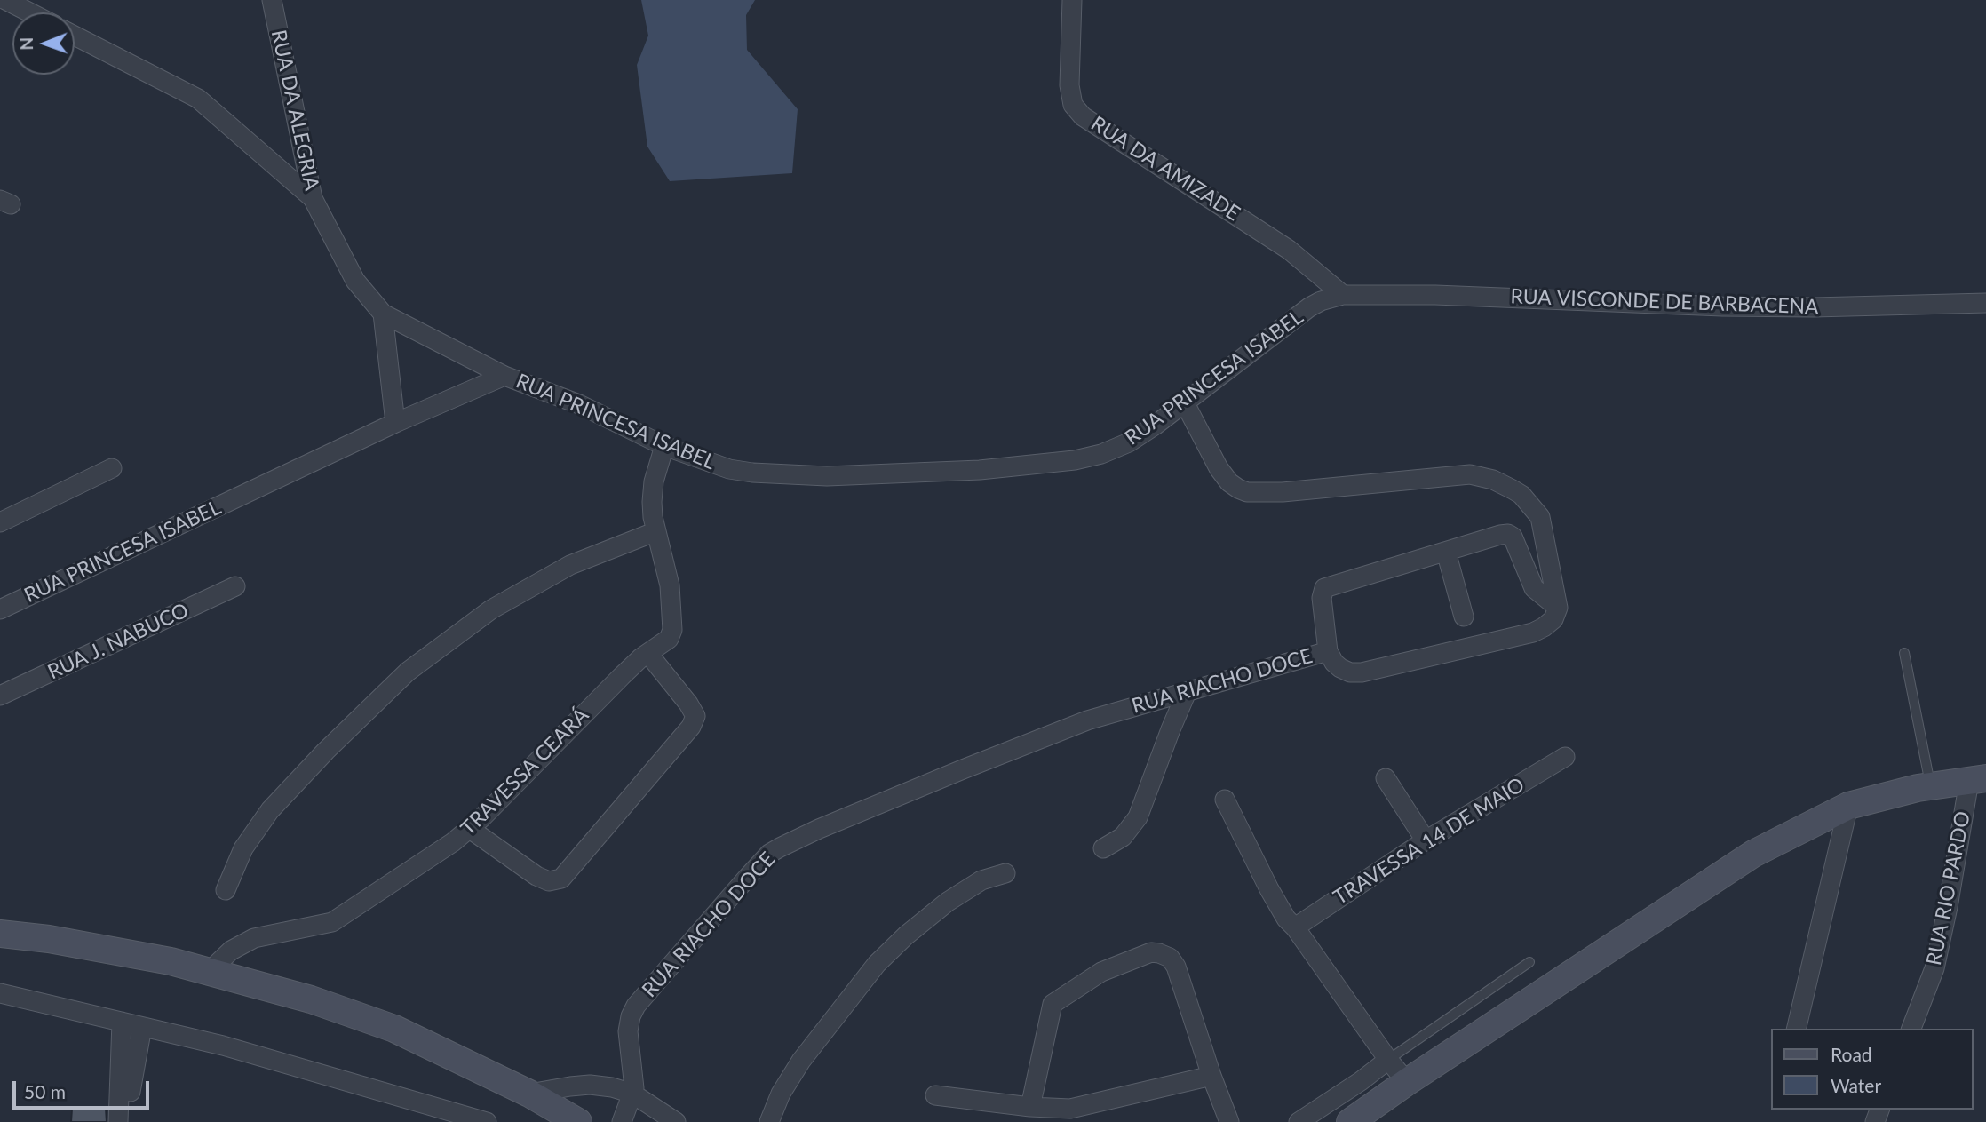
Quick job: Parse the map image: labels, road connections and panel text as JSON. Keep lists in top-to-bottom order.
{
  "streets": {
    "street": [
      "RUA DA ALEGRIA",
      "RUA DA AMIZADE",
      "RUA VISCONDE DE BARBACENA",
      "RUA PRINCESA ISABEL",
      "RUA J. NABUCO",
      "RUA RIACHO DOCE",
      "TRAVESSA CEARÁ",
      "TRAVESSA 14 DE MAIO",
      "RUA RIO PARDO"
    ]
  },
  "crossings": [
    ["RUA DA ALEGRIA", "RUA PRINCESA ISABEL"],
    ["RUA DA AMIZADE", "RUA VISCONDE DE BARBACENA"],
    ["RUA DA AMIZADE", "RUA PRINCESA ISABEL"],
    ["RUA VISCONDE DE BARBACENA", "RUA PRINCESA ISABEL"],
    ["RUA PRINCESA ISABEL", "TRAVESSA CEARÁ"]
  ],
  "legend": ["Road", "Water"],
  "scale_bar": "50 m",
  "north": "left"
}
